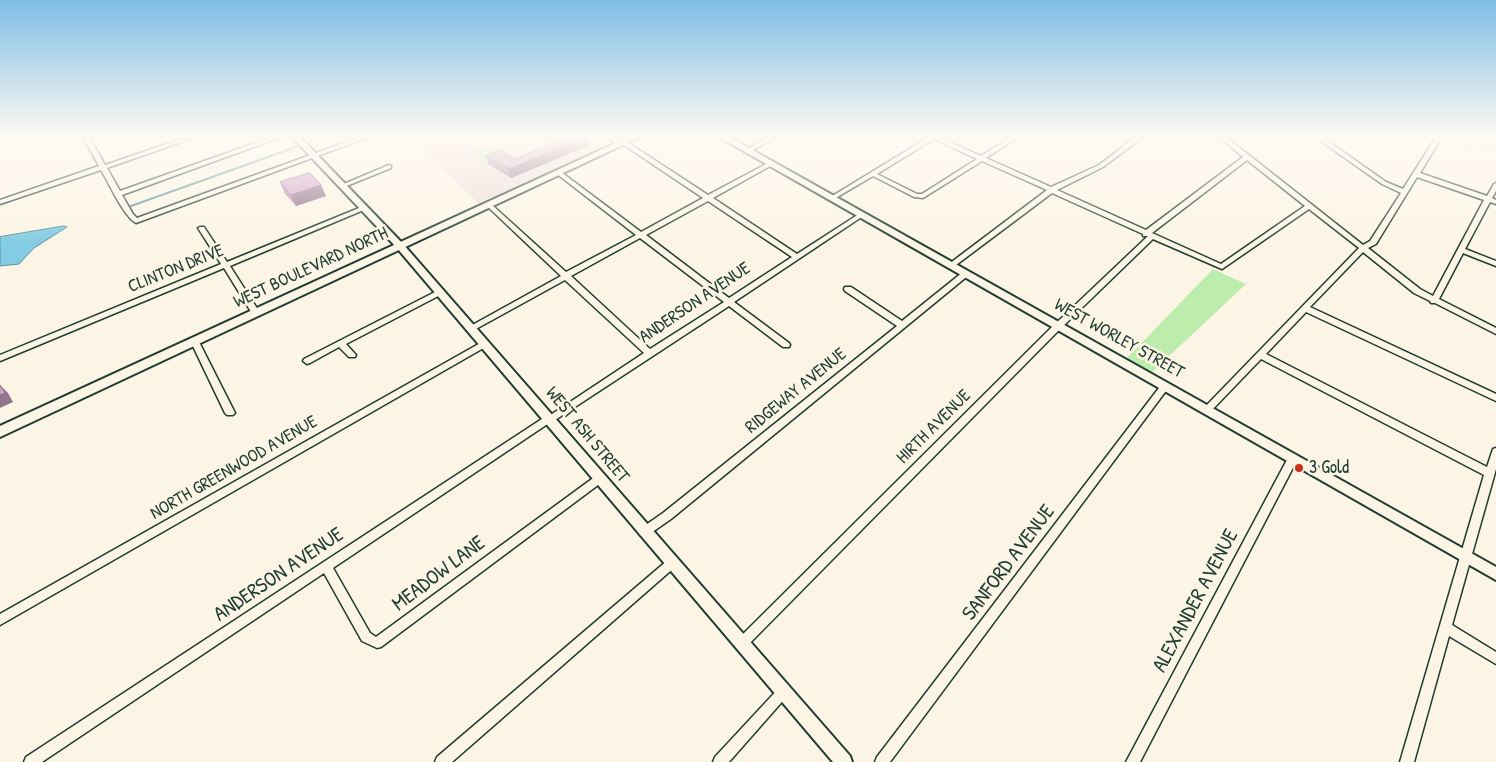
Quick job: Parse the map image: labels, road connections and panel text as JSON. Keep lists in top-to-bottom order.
{
  "streets": {
    "main road": ["WEST BOULEVARD NORTH"],
    "street": [
      "CLINTON DRIVE",
      "ANDERSON AVENUE",
      "WEST WORLEY STREET",
      "RIDGEWAY AVENUE",
      "HIRTH AVENUE",
      "WEST ASH STREET",
      "NORTH GREENWOOD AVENUE",
      "SANFORD AVENUE",
      "MEADOW LANE",
      "ALEXANDER AVENUE"
    ]
  },
  "crossings": [
    ["WEST BOULEVARD NORTH", "WEST ASH STREET"],
    ["CLINTON DRIVE", "WEST ASH STREET"],
    ["ANDERSON AVENUE", "WEST WORLEY STREET"],
    ["ANDERSON AVENUE", "WEST ASH STREET"],
    ["ANDERSON AVENUE", "MEADOW LANE"],
    ["WEST WORLEY STREET", "RIDGEWAY AVENUE"],
    ["WEST WORLEY STREET", "HIRTH AVENUE"],
    ["WEST WORLEY STREET", "SANFORD AVENUE"],
    ["WEST WORLEY STREET", "ALEXANDER AVENUE"],
    ["RIDGEWAY AVENUE", "WEST ASH STREET"],
    ["HIRTH AVENUE", "WEST ASH STREET"],
    ["WEST ASH STREET", "NORTH GREENWOOD AVENUE"],
    ["WEST ASH STREET", "MEADOW LANE"]
  ],
  "places": ["3 Gold"]
}
